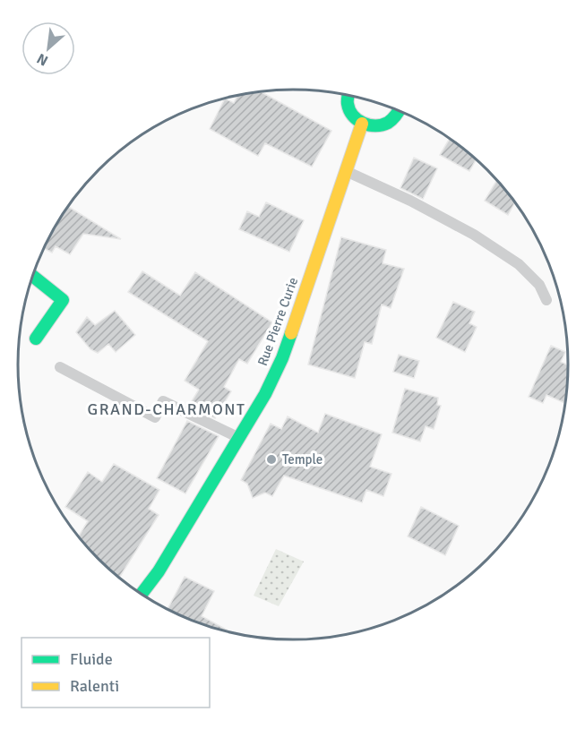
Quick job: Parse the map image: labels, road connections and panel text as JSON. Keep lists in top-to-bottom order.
{
  "streets": {
    "street": ["Rue Pierre Curie"]
  },
  "districts": ["GRAND-CHARMONT"],
  "places": ["Temple"],
  "legend": ["Fluide", "Ralenti"],
  "north": "bottom left"
}
